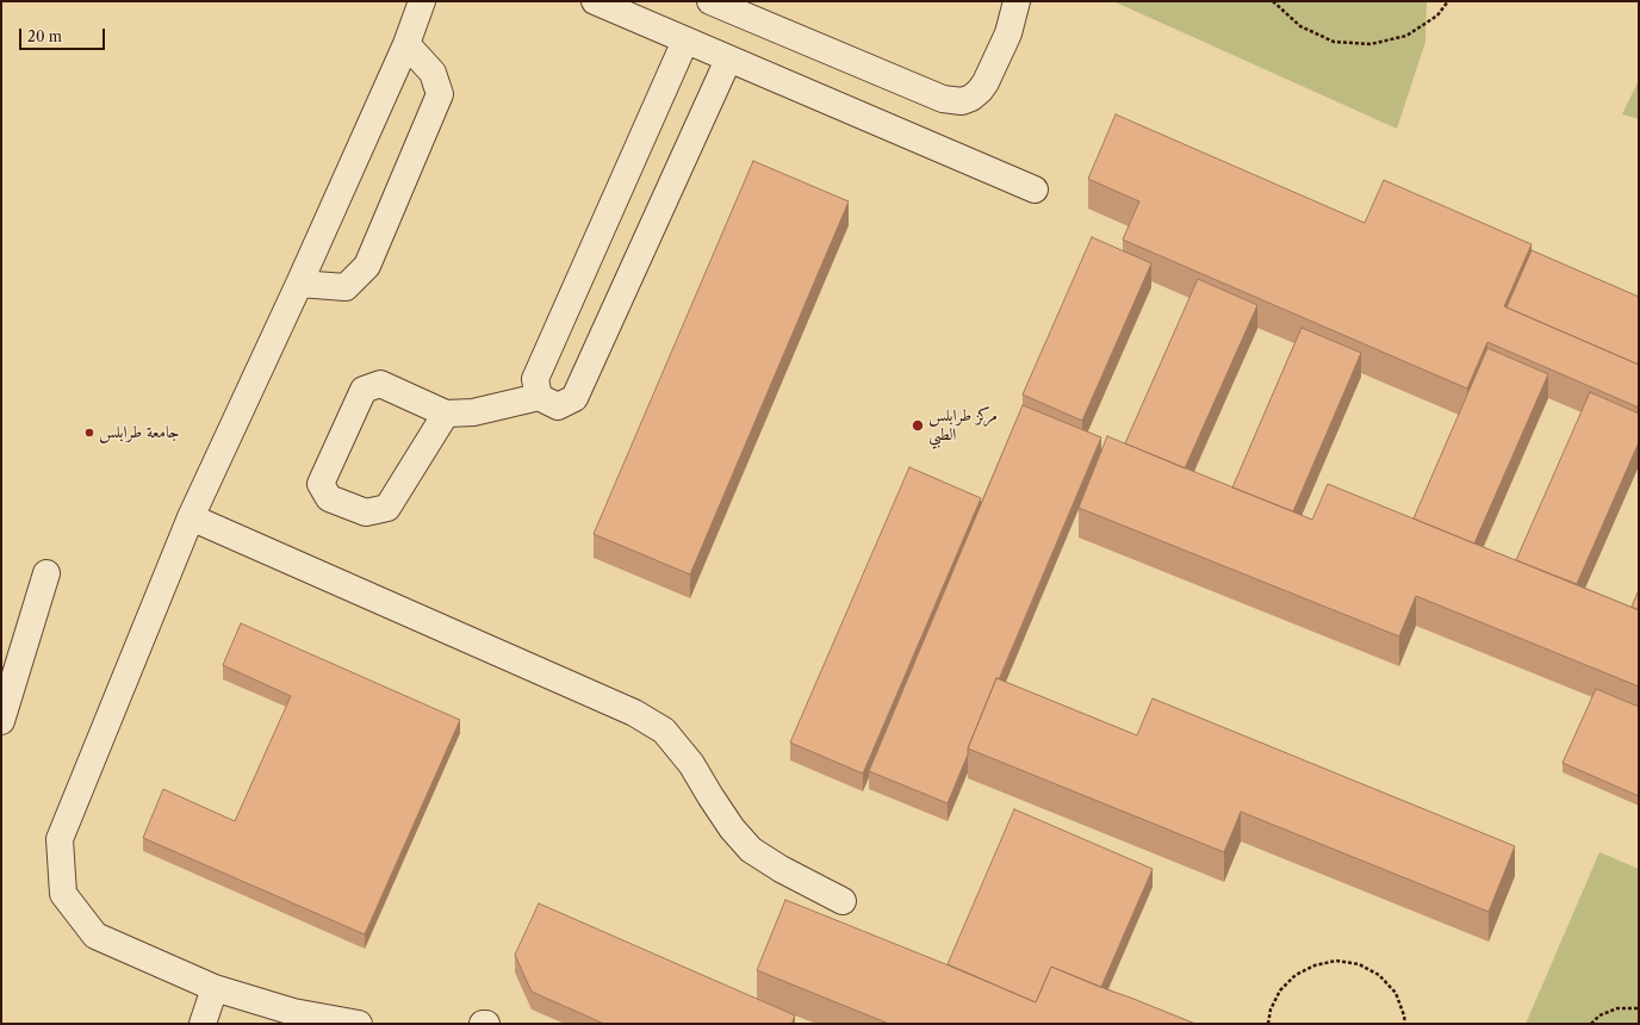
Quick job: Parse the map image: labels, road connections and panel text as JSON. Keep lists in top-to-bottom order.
{
  "places": ["مركز طرابلس الطبي", "جامعة طرابلس"],
  "scale_bar": "20 m"
}
